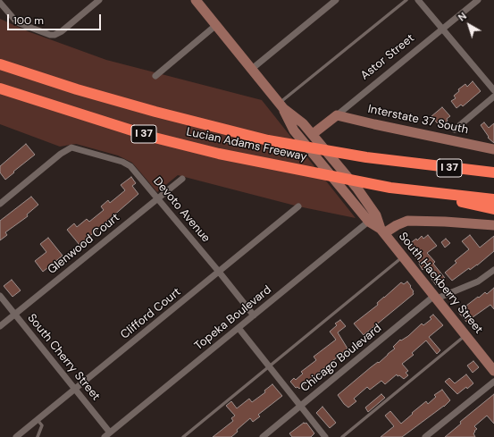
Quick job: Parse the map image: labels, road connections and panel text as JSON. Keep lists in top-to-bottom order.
{
  "streets": {
    "highway": ["I 37", "Lucian Adams Freeway"],
    "main road": ["Astor Street", "Interstate 37 South", "South Hackberry Street"],
    "street": [
      "Devoto Avenue",
      "Glenwood Court",
      "Clifford Court",
      "Topeka Boulevard",
      "South Cherry Street",
      "Chicago Boulevard"
    ]
  },
  "crossings": [
    ["Astor Street", "Interstate 37 South"],
    ["Astor Street", "South Hackberry Street"],
    ["Devoto Avenue", "Glenwood Court"],
    ["Devoto Avenue", "Clifford Court"],
    ["Devoto Avenue", "Topeka Boulevard"],
    ["Glenwood Court", "South Cherry Street"],
    ["South Hackberry Street", "Topeka Boulevard"],
    ["South Hackberry Street", "Chicago Boulevard"],
    ["Clifford Court", "South Cherry Street"],
    ["Topeka Boulevard", "South Cherry Street"]
  ],
  "scale_bar": "100 m",
  "north": "top left"
}
